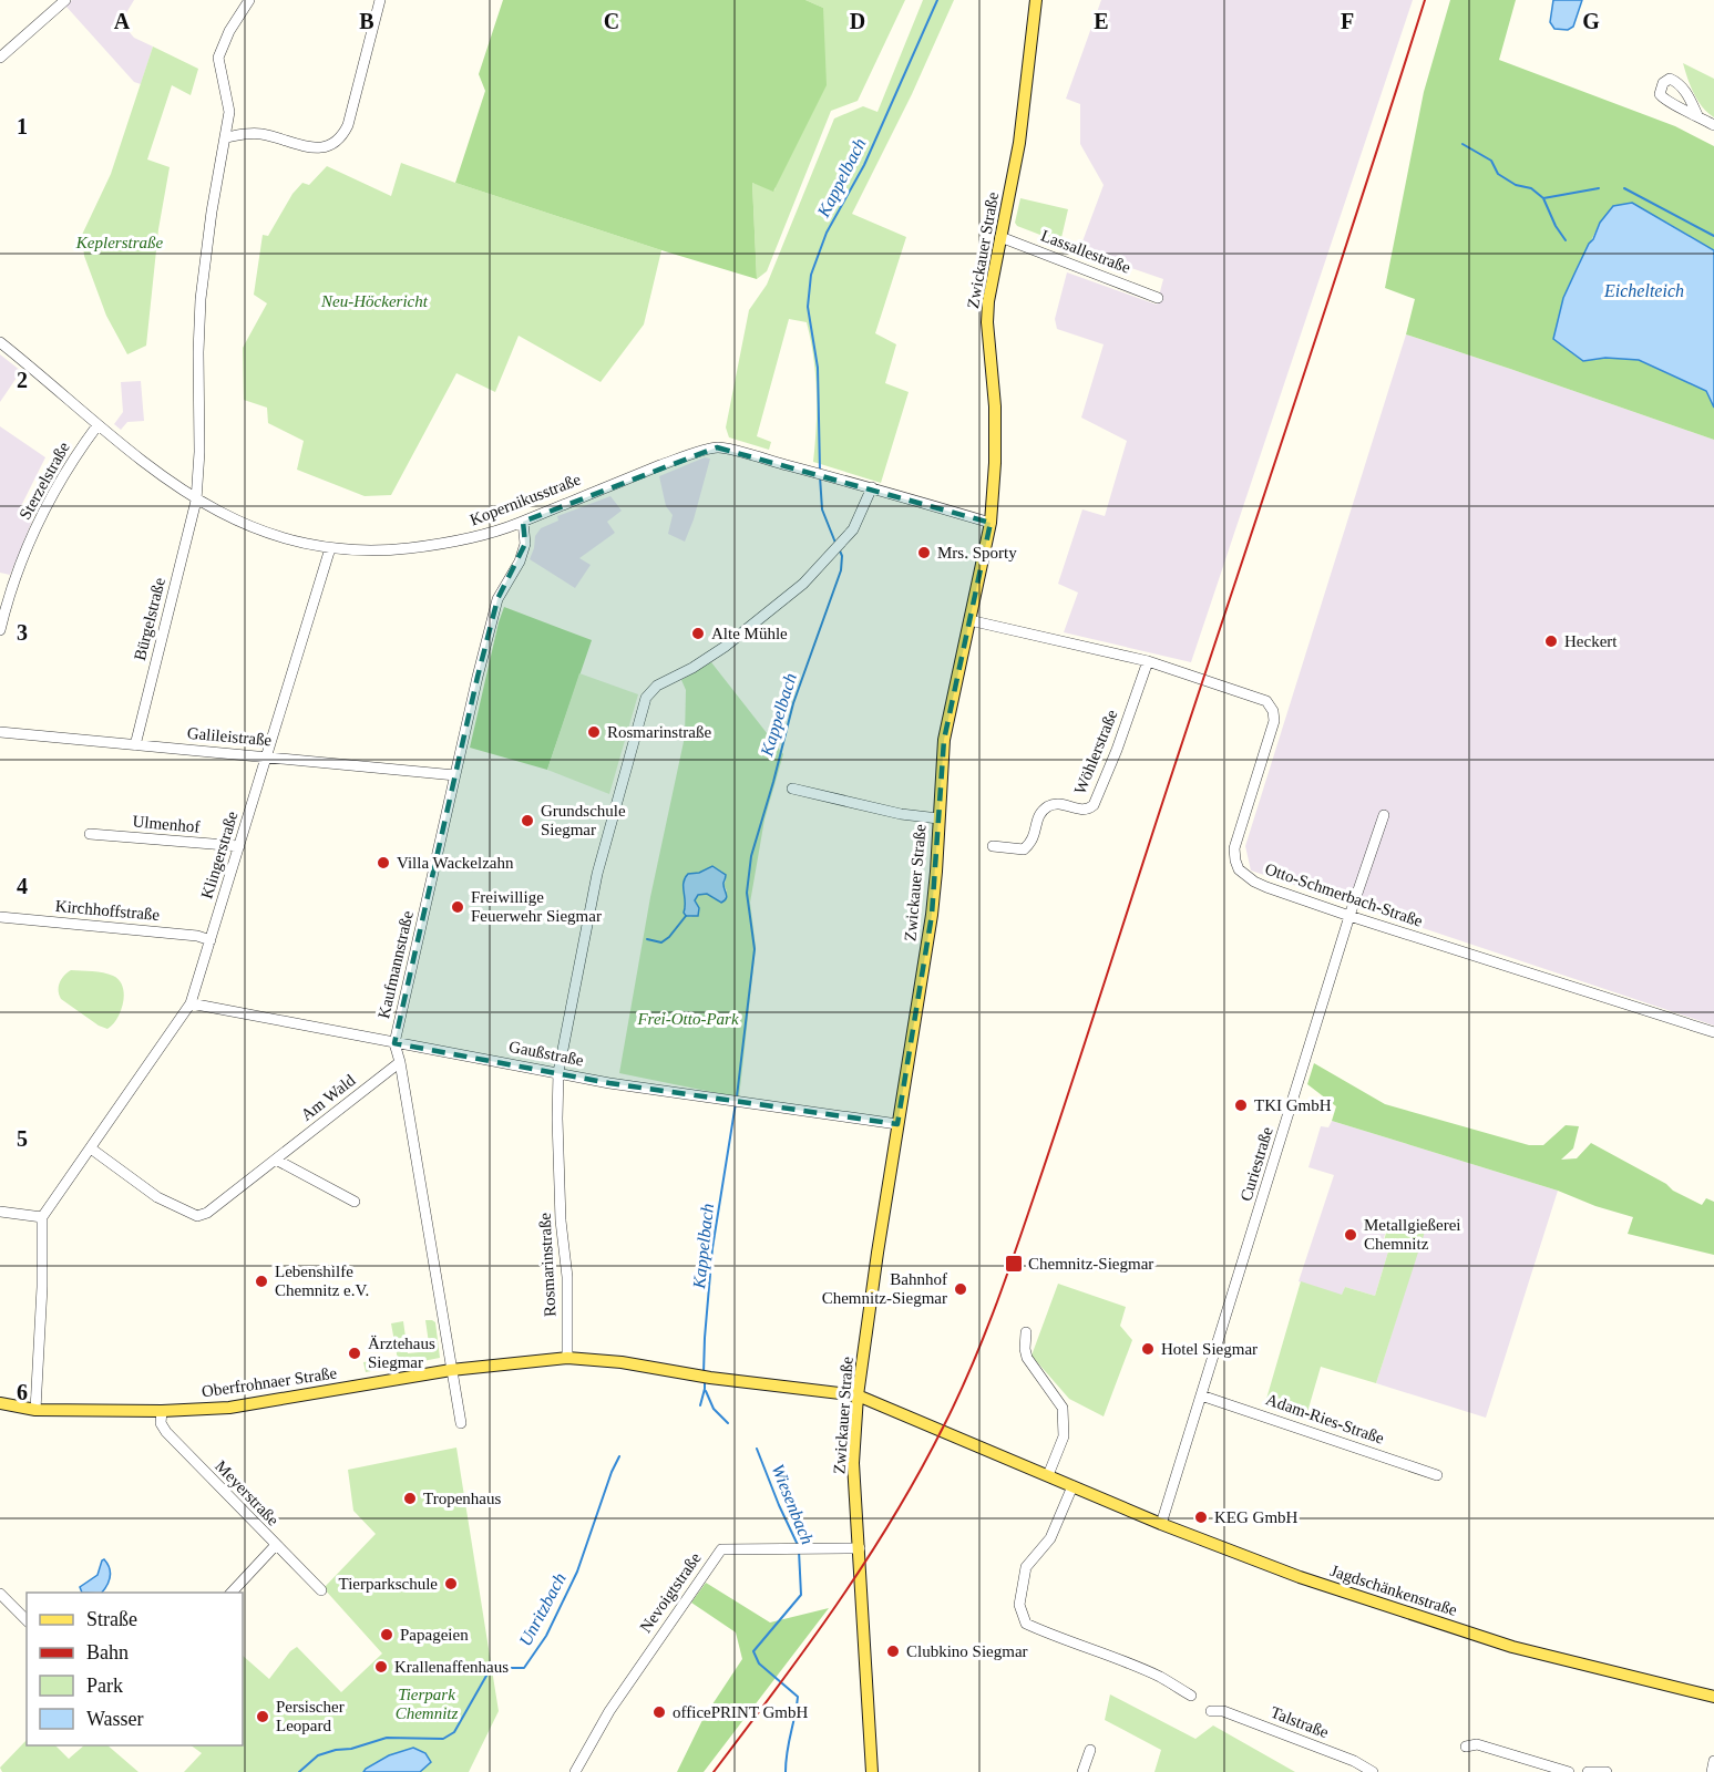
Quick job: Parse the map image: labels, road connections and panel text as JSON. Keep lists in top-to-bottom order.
{
  "streets": {
    "main road": ["Zwickauer Straße", "Oberfrohnaer Straße", "Jagdschänkenstraße"],
    "street": [
      "Lassallestraße",
      "Sterzelstraße",
      "Kopernikusstraße",
      "Bürgelstraße",
      "Galileistraße",
      "Wöhlerstraße",
      "Ulmenhof",
      "Klingerstraße",
      "Otto-Schmerbach-Straße",
      "Kirchhoffstraße",
      "Kaufmannstraße",
      "Gaußstraße",
      "Am Wald",
      "Curiestraße",
      "Rosmarinstraße",
      "Adam-Ries-Straße",
      "Meyerstraße",
      "Nevoigtstraße",
      "Talstraße"
    ]
  },
  "crossings": [
    ["Zwickauer Straße", "Lassallestraße"],
    ["Zwickauer Straße", "Kopernikusstraße"],
    ["Zwickauer Straße", "Otto-Schmerbach-Straße"],
    ["Zwickauer Straße", "Gaußstraße"],
    ["Zwickauer Straße", "Oberfrohnaer Straße"],
    ["Zwickauer Straße", "Jagdschänkenstraße"],
    ["Zwickauer Straße", "Nevoigtstraße"],
    ["Sterzelstraße", "Kopernikusstraße"],
    ["Kopernikusstraße", "Bürgelstraße"],
    ["Kopernikusstraße", "Klingerstraße"],
    ["Kopernikusstraße", "Kaufmannstraße"],
    ["Kopernikusstraße", "Rosmarinstraße"],
    ["Bürgelstraße", "Galileistraße"],
    ["Galileistraße", "Klingerstraße"],
    ["Galileistraße", "Kaufmannstraße"],
    ["Wöhlerstraße", "Otto-Schmerbach-Straße"],
    ["Ulmenhof", "Klingerstraße"],
    ["Klingerstraße", "Kirchhoffstraße"],
    ["Klingerstraße", "Gaußstraße"],
    ["Klingerstraße", "Am Wald"],
    ["Otto-Schmerbach-Straße", "Curiestraße"],
    ["Kaufmannstraße", "Gaußstraße"],
    ["Kaufmannstraße", "Am Wald"],
    ["Kaufmannstraße", "Oberfrohnaer Straße"],
    ["Gaußstraße", "Rosmarinstraße"],
    ["Curiestraße", "Adam-Ries-Straße"],
    ["Curiestraße", "Jagdschänkenstraße"],
    ["Rosmarinstraße", "Oberfrohnaer Straße"],
    ["Oberfrohnaer Straße", "Meyerstraße"],
    ["Oberfrohnaer Straße", "Jagdschänkenstraße"]
  ],
  "water": [
    "Kappelbach",
    "Eichelteich",
    "Wiesenbach",
    "Unritzbach"
  ],
  "parks": [
    "Keplerstraße",
    "Neu-Höckericht",
    "Frei-Otto-Park",
    "Tierpark Chemnitz"
  ],
  "places": {
    "other": [
      "Mrs. Sporty",
      "Alte Mühle",
      "Heckert",
      "Rosmarinstraße",
      "Grundschule Siegmar",
      "Villa Wackelzahn",
      "Freiwillige Feuerwehr Siegmar",
      "TKI GmbH",
      "Metallgießerei Chemnitz",
      "Lebenshilfe Chemnitz e.V.",
      "Bahnhof Chemnitz-Siegmar",
      "Hotel Siegmar",
      "Ärztehaus Siegmar",
      "Tropenhaus",
      "KEG GmbH",
      "Tierparkschule",
      "Papageien",
      "Clubkino Siegmar",
      "Krallenaffenhaus",
      "officePRINT GmbH",
      "Persischer Leopard"
    ],
    "transit": ["Chemnitz-Siegmar"]
  },
  "legend": [
    "Straße",
    "Bahn",
    "Park",
    "Wasser"
  ],
  "grid": {
    "columns": [
      "A",
      "B",
      "C",
      "D",
      "E",
      "F",
      "G"
    ],
    "rows": [
      "1",
      "2",
      "3",
      "4",
      "5",
      "6"
    ]
  }
}
